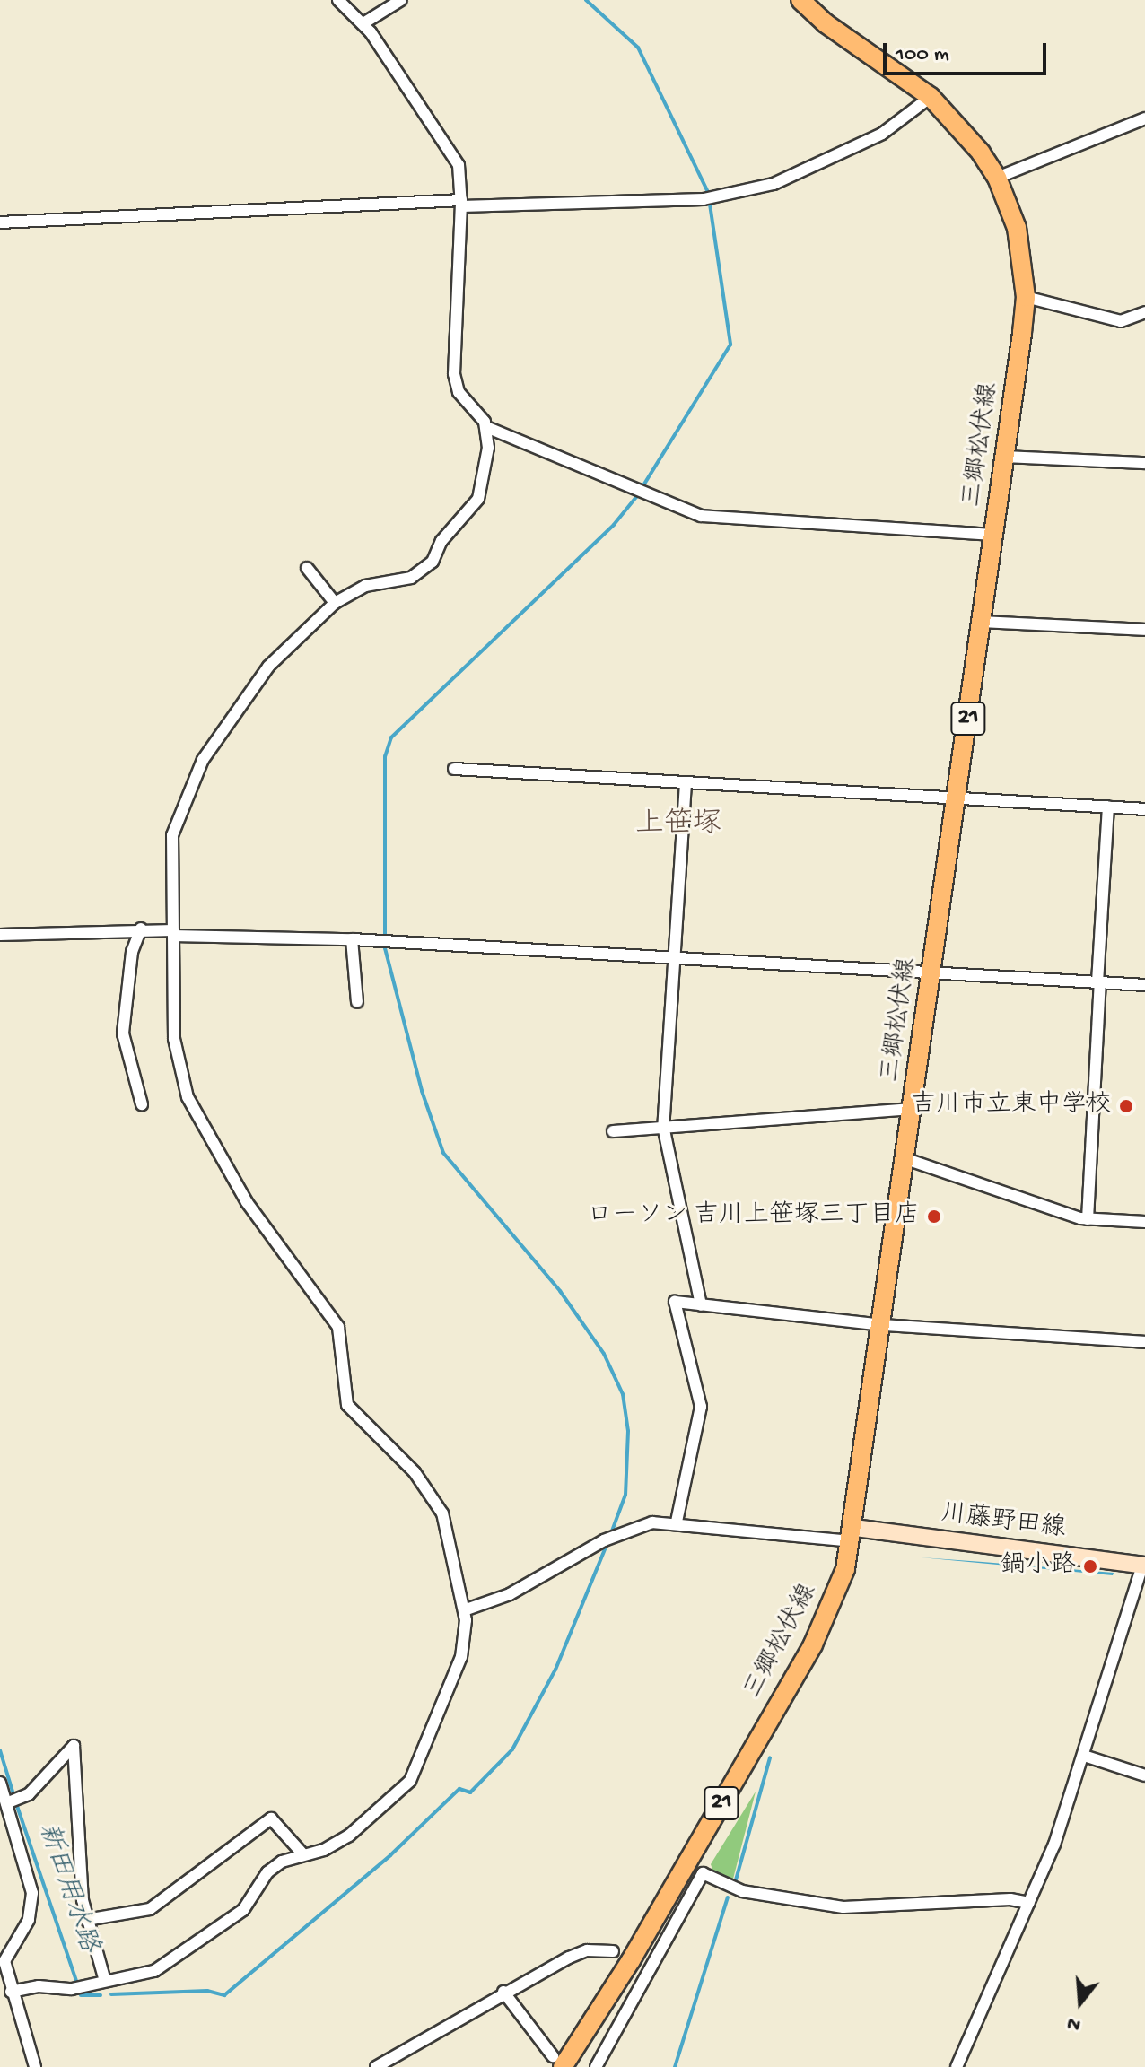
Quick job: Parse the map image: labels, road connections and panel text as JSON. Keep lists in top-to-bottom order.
{
  "streets": {
    "main road": ["三郷松伏線", "21", "川藤野田線"]
  },
  "crossings": [
    ["三郷松伏線", "川藤野田線"]
  ],
  "districts": ["上笹塚"],
  "water": ["新田用水路"],
  "places": ["吉川市立東中学校", "ローソン 吉川上笹塚三丁目店", "鍋小路"],
  "scale_bar": "100 m",
  "north": "bottom"
}
